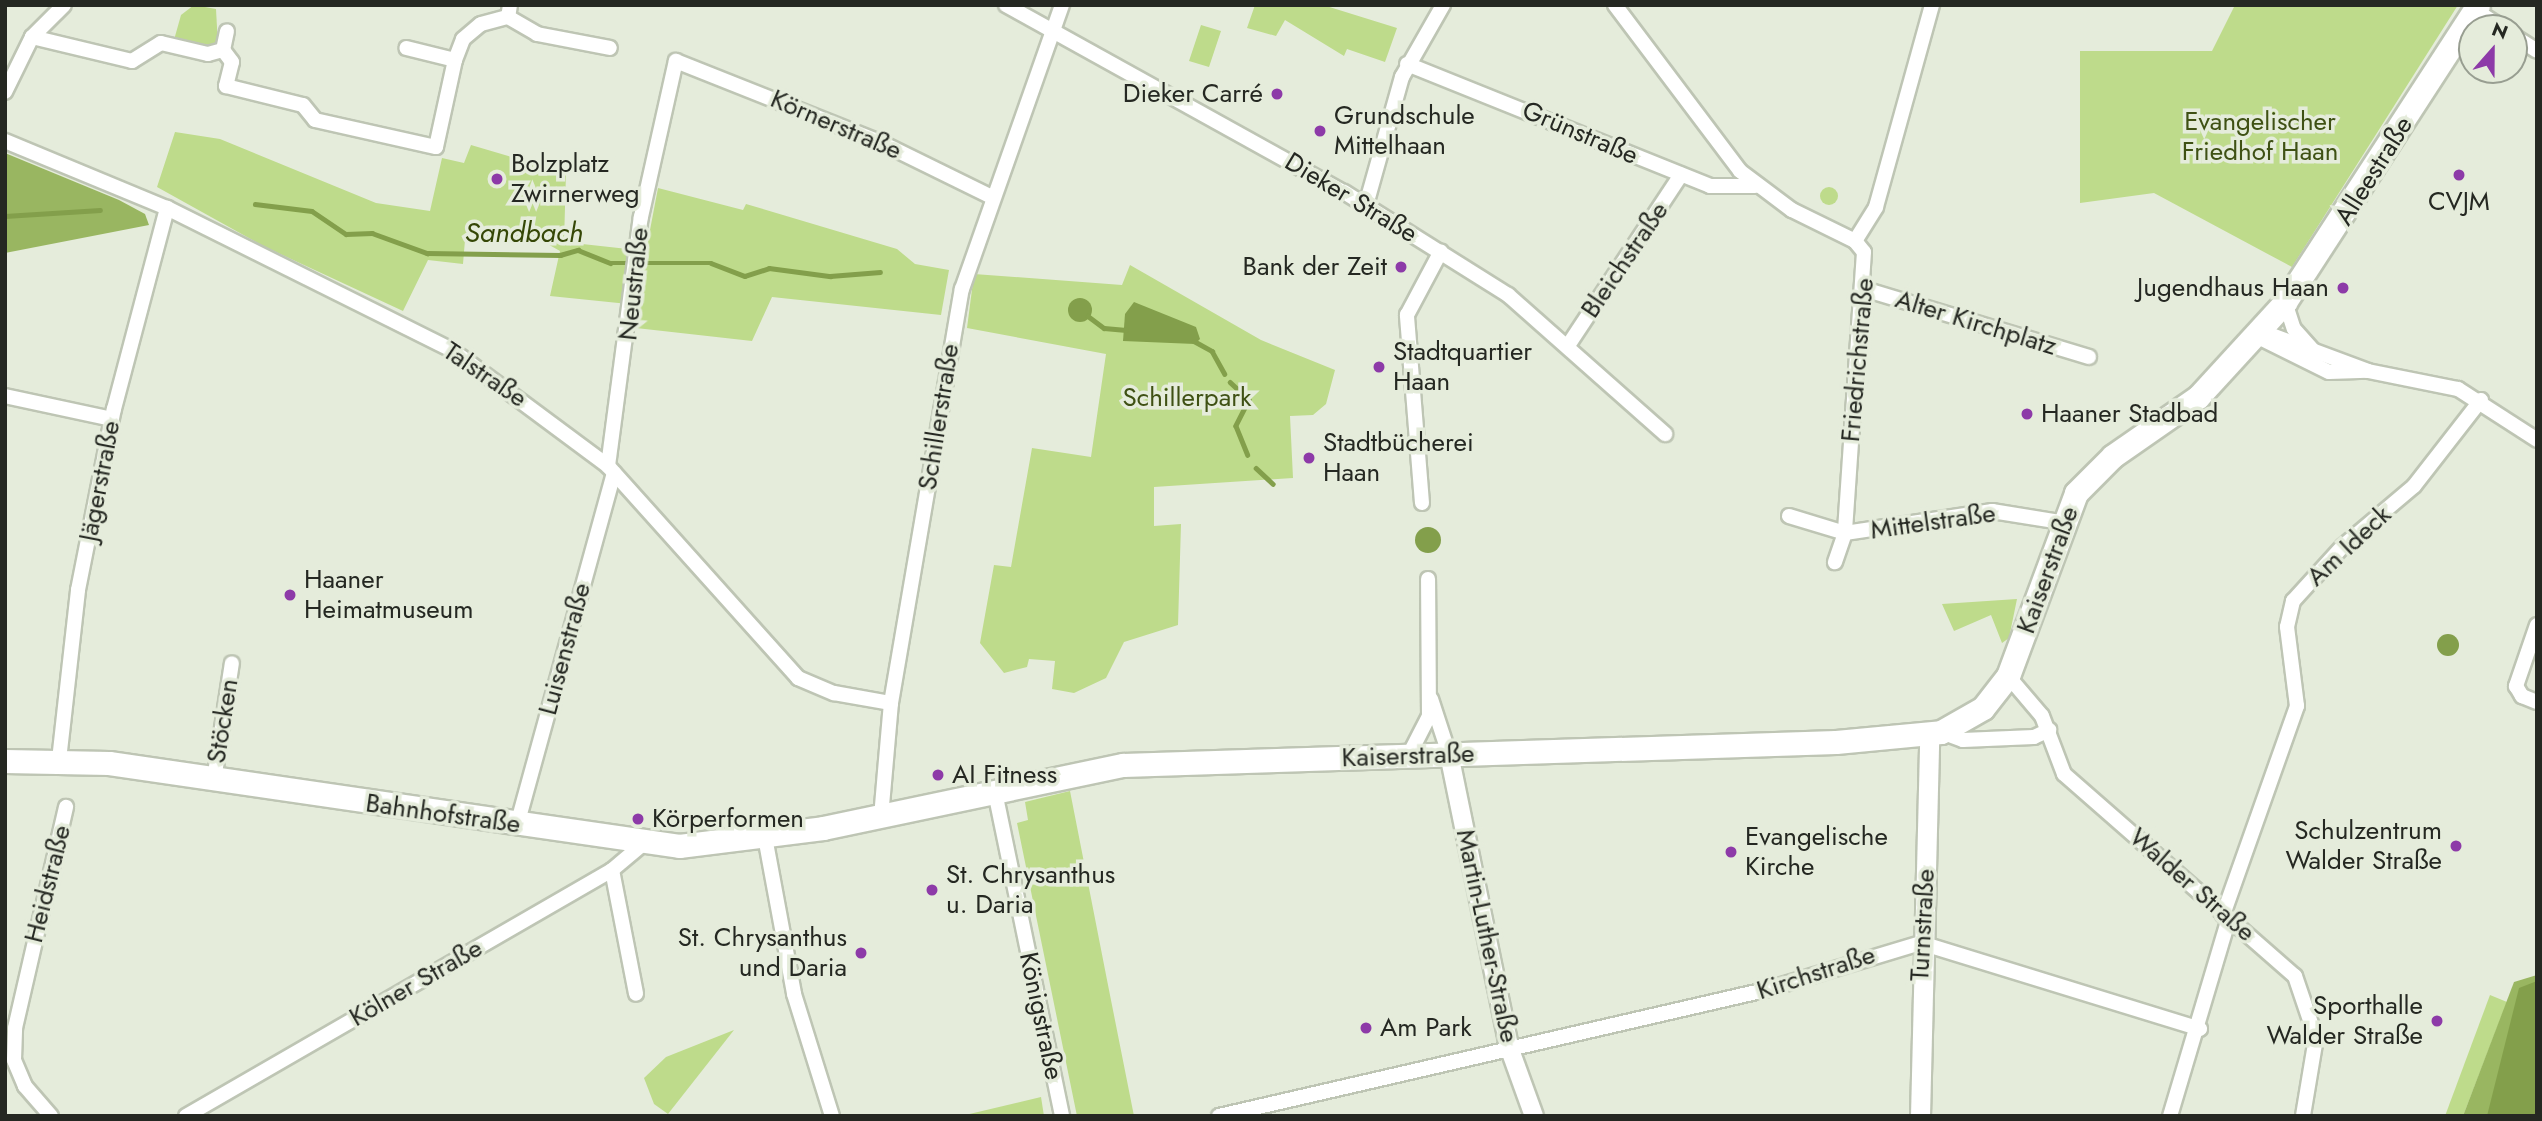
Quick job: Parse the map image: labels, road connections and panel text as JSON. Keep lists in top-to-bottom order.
{
  "streets": {
    "main road": [
      "Alleestraße",
      "Kaiserstraße",
      "Bahnhofstraße",
      "Turnstraße"
    ],
    "street": [
      "Körnerstraße",
      "Grünstraße",
      "Dieker Straße",
      "Bleichstraße",
      "Neustraße",
      "Alter Kirchplatz",
      "Friedrichstraße",
      "Talstraße",
      "Schillerstraße",
      "Jägerstraße",
      "Mittelstraße",
      "Am Ideck",
      "Luisenstraße",
      "Stöcken",
      "Heidstraße",
      "Walder Straße",
      "Martin-Luther-Straße",
      "Kirchstraße",
      "Kölner Straße",
      "Königstraße"
    ]
  },
  "crossings": [
    ["Körnerstraße", "Neustraße"],
    ["Körnerstraße", "Schillerstraße"],
    ["Grünstraße", "Bleichstraße"],
    ["Alleestraße", "Kaiserstraße"],
    ["Dieker Straße", "Bleichstraße"],
    ["Dieker Straße", "Schillerstraße"],
    ["Neustraße", "Talstraße"],
    ["Neustraße", "Luisenstraße"],
    ["Alter Kirchplatz", "Friedrichstraße"],
    ["Friedrichstraße", "Mittelstraße"],
    ["Talstraße", "Schillerstraße"],
    ["Talstraße", "Jägerstraße"],
    ["Talstraße", "Luisenstraße"],
    ["Schillerstraße", "Kaiserstraße"],
    ["Schillerstraße", "Bahnhofstraße"],
    ["Jägerstraße", "Bahnhofstraße"],
    ["Mittelstraße", "Kaiserstraße"],
    ["Am Ideck", "Walder Straße"],
    ["Kaiserstraße", "Bahnhofstraße"],
    ["Kaiserstraße", "Walder Straße"],
    ["Kaiserstraße", "Turnstraße"],
    ["Kaiserstraße", "Martin-Luther-Straße"],
    ["Kaiserstraße", "Königstraße"],
    ["Luisenstraße", "Bahnhofstraße"],
    ["Stöcken", "Bahnhofstraße"],
    ["Bahnhofstraße", "Kölner Straße"],
    ["Turnstraße", "Kirchstraße"],
    ["Martin-Luther-Straße", "Kirchstraße"]
  ],
  "water": ["Sandbach"],
  "parks": ["Evangelischer Friedhof Haan", "Schillerpark"],
  "places": [
    "Dieker Carré",
    "Grundschule Mittelhaan",
    "CVJM",
    "Bolzplatz Zwirnerweg",
    "Bank der Zeit",
    "Jugendhaus Haan",
    "Stadtquartier Haan",
    "Haaner Stadbad",
    "Stadtbücherei Haan",
    "Haaner Heimatmuseum",
    "AI Fitness",
    "Körperformen",
    "Schulzentrum Walder Straße",
    "Evangelische Kirche",
    "St. Chrysanthus u. Daria",
    "St. Chrysanthus und Daria",
    "Sporthalle Walder Straße",
    "Am Park"
  ],
  "north": "top"
}
